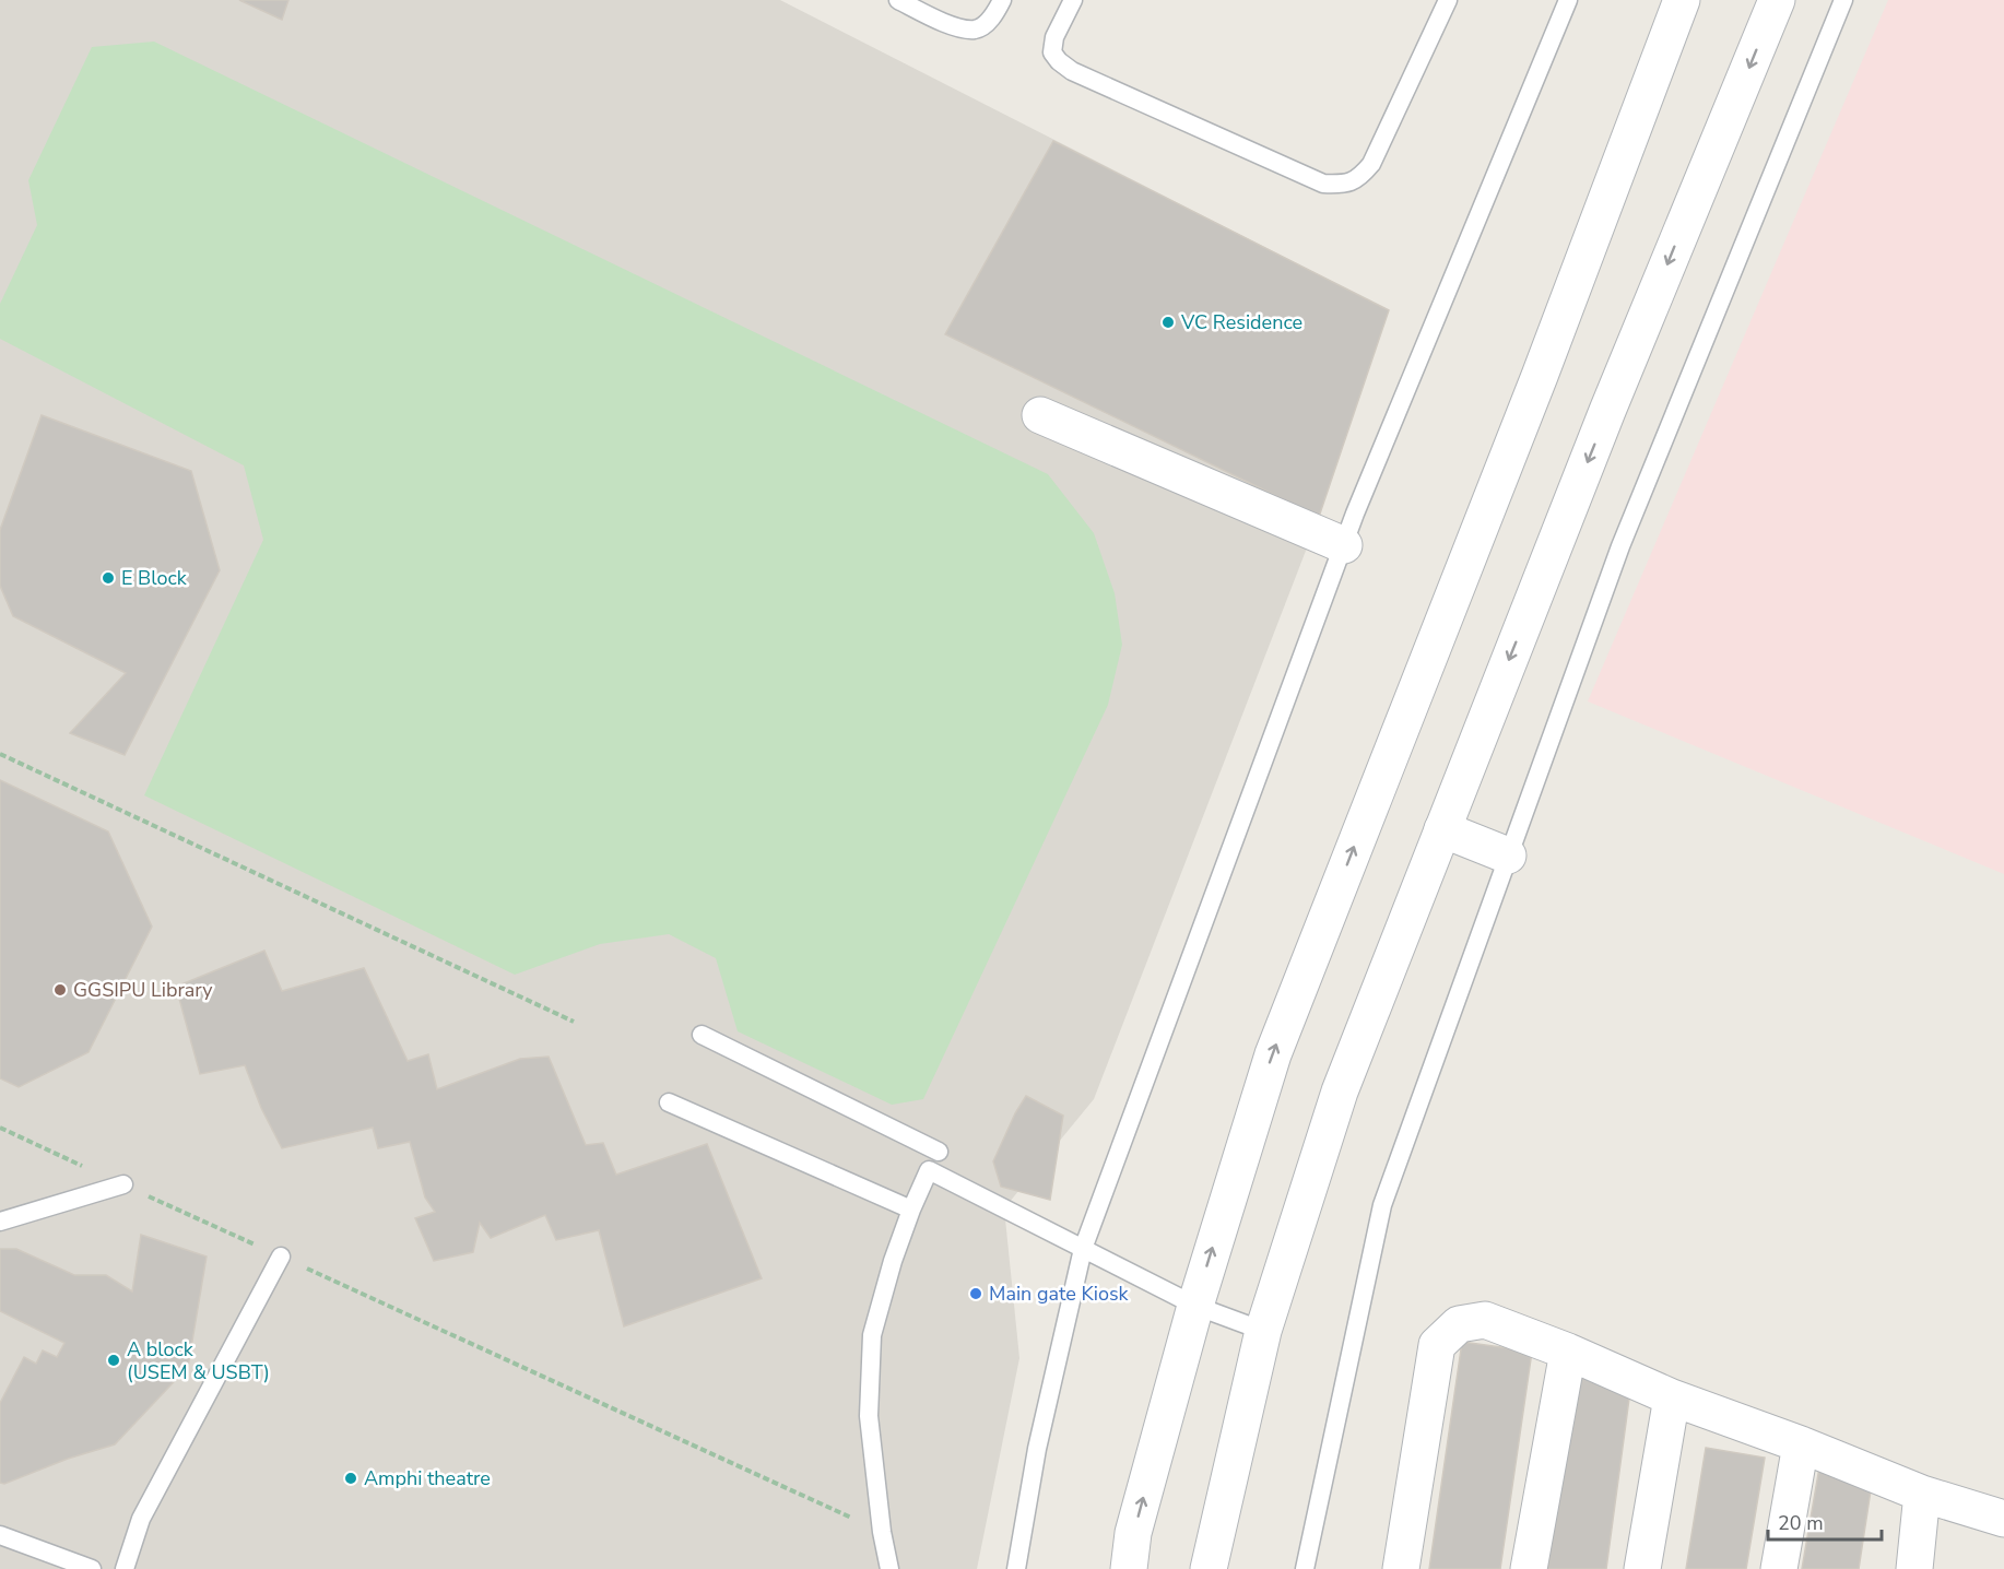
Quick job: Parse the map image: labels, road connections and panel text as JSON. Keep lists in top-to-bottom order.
{
  "places": [
    "VC Residence",
    "E Block",
    "GGSIPU Library",
    "Main gate Kiosk",
    "A block (USEM & USBT)",
    "Amphi theatre"
  ],
  "scale_bar": "20 m"
}
